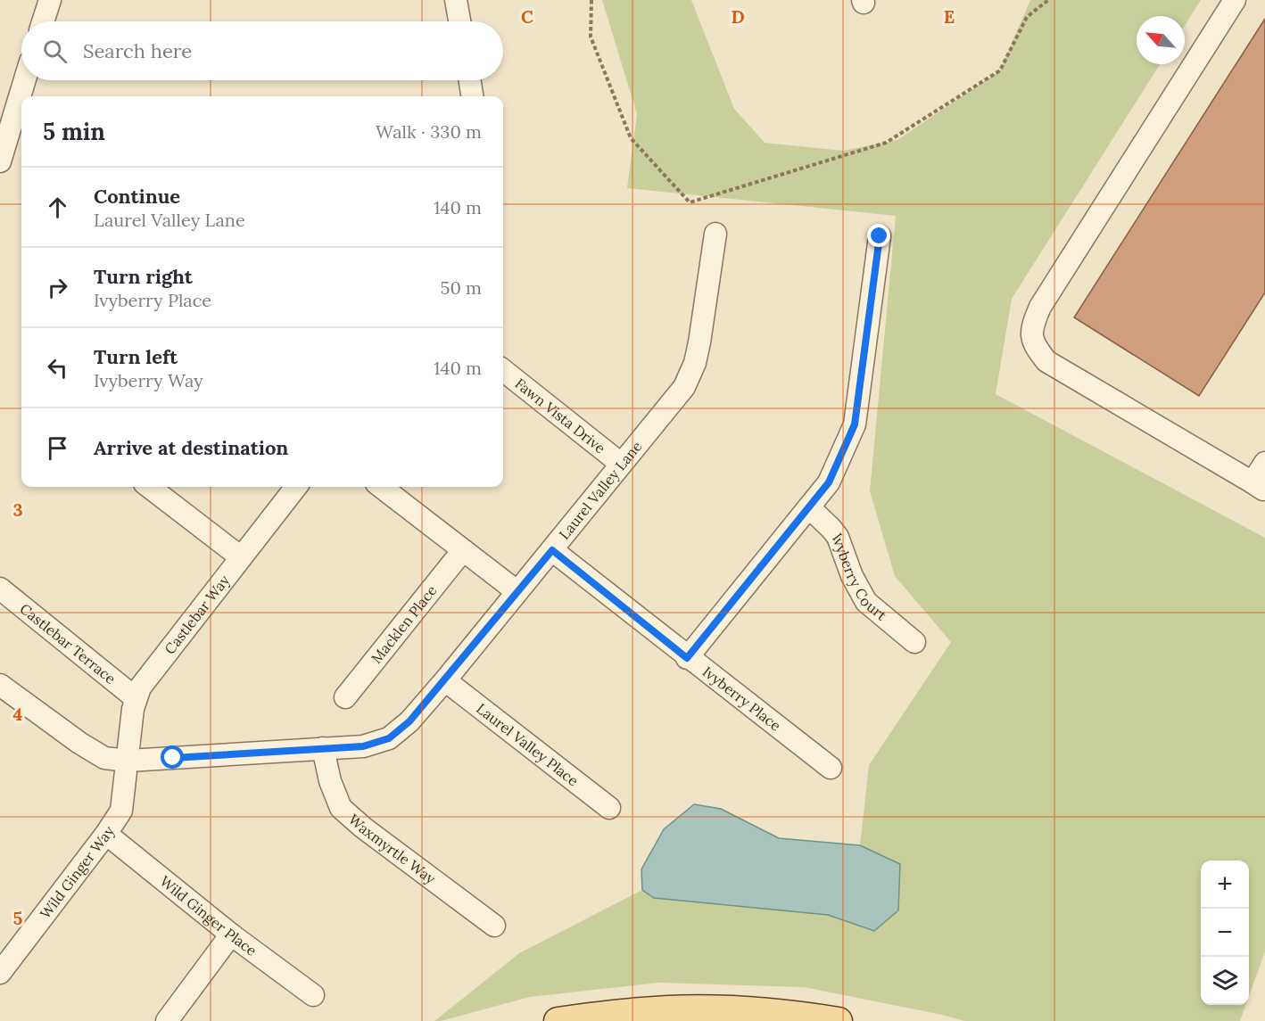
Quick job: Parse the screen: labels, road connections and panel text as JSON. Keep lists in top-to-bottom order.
{
  "streets": {
    "street": [
      "Fawn Vista Drive",
      "Laurel Valley Lane",
      "Ivyberry Court",
      "Castlebar Way",
      "Macklen Place",
      "Castlebar Terrace",
      "Ivyberry Place",
      "Laurel Valley Place",
      "Waxmyrtle Way",
      "Wild Ginger Way",
      "Wild Ginger Place"
    ]
  },
  "crossings": [
    ["Fawn Vista Drive", "Laurel Valley Lane"],
    ["Laurel Valley Lane", "Castlebar Way"],
    ["Laurel Valley Lane", "Ivyberry Place"],
    ["Laurel Valley Lane", "Laurel Valley Place"],
    ["Laurel Valley Lane", "Waxmyrtle Way"],
    ["Laurel Valley Lane", "Wild Ginger Way"],
    ["Castlebar Way", "Castlebar Terrace"],
    ["Castlebar Way", "Wild Ginger Way"],
    ["Wild Ginger Way", "Wild Ginger Place"]
  ],
  "north": "top left",
  "page": {
    "search": "Search here",
    "heading": ["5 min", "Walk · 330 m"],
    "list": [
      ["Continue", "Laurel Valley Lane", "140 m"],
      ["Turn right", "Ivyberry Place", "50 m"],
      ["Turn left", "Ivyberry Way", "140 m"],
      "Arrive at destination"
    ],
    "map_buttons": ["+", "−"]
  },
  "grid": {
    "columns": ["C", "D", "E"],
    "rows": ["3", "4", "5"]
  }
}
